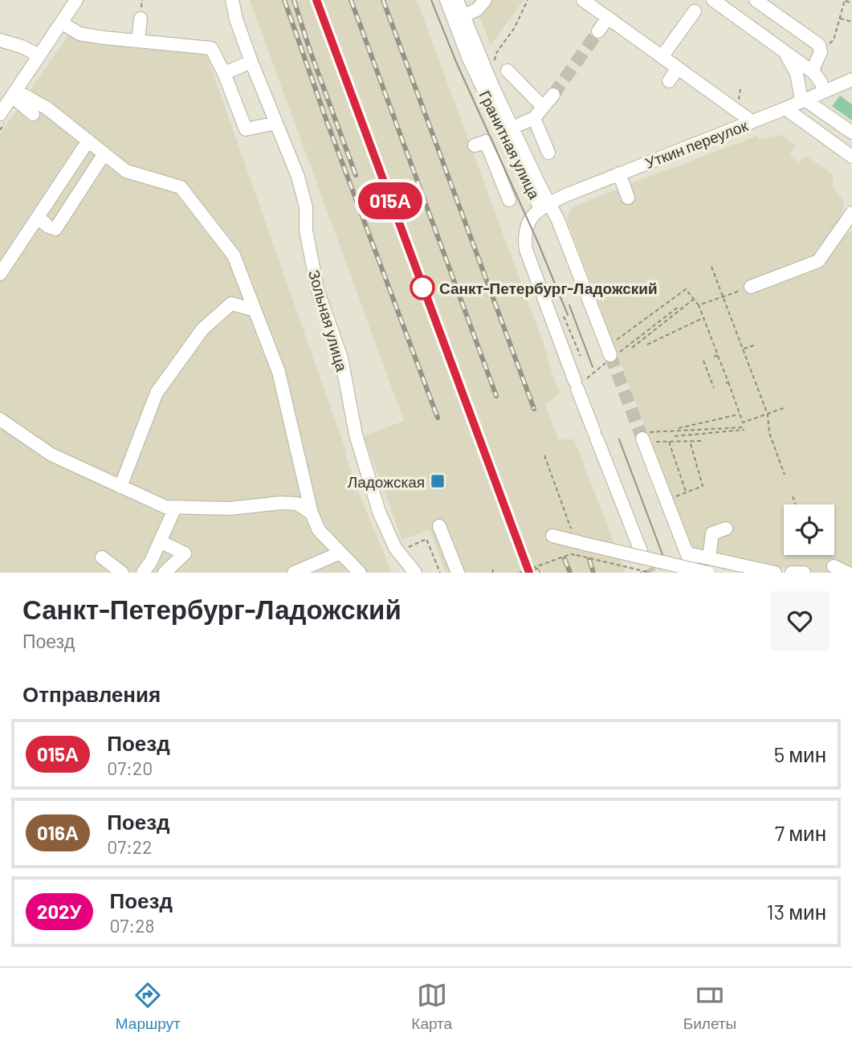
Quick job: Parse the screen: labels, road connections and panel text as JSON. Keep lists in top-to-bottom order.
{
  "streets": {
    "street": ["Уткин переулок", "Гранитная улица", "Зольная улица"]
  },
  "crossings": [
    ["Уткин переулок", "Гранитная улица"]
  ],
  "places": {
    "other": ["Санкт-Петербург-Ладожский"],
    "transit": ["Ладожская"]
  },
  "page": {
    "on_map": "015А",
    "heading": [
      ["Санкт-Петербург-Ладожский", "Поезд"],
      "Отправления"
    ],
    "list": [
      {
        "mark": "015А",
        "name": "Поезд",
        "note": "07:20",
        "value": "5 мин"
      },
      {
        "mark": "016А",
        "name": "Поезд",
        "note": "07:22",
        "value": "7 мин"
      },
      {
        "mark": "202У",
        "name": "Поезд",
        "note": "07:28",
        "value": "13 мин"
      }
    ],
    "tabs": ["Маршрут", "Карта", "Билеты"]
  }
}
